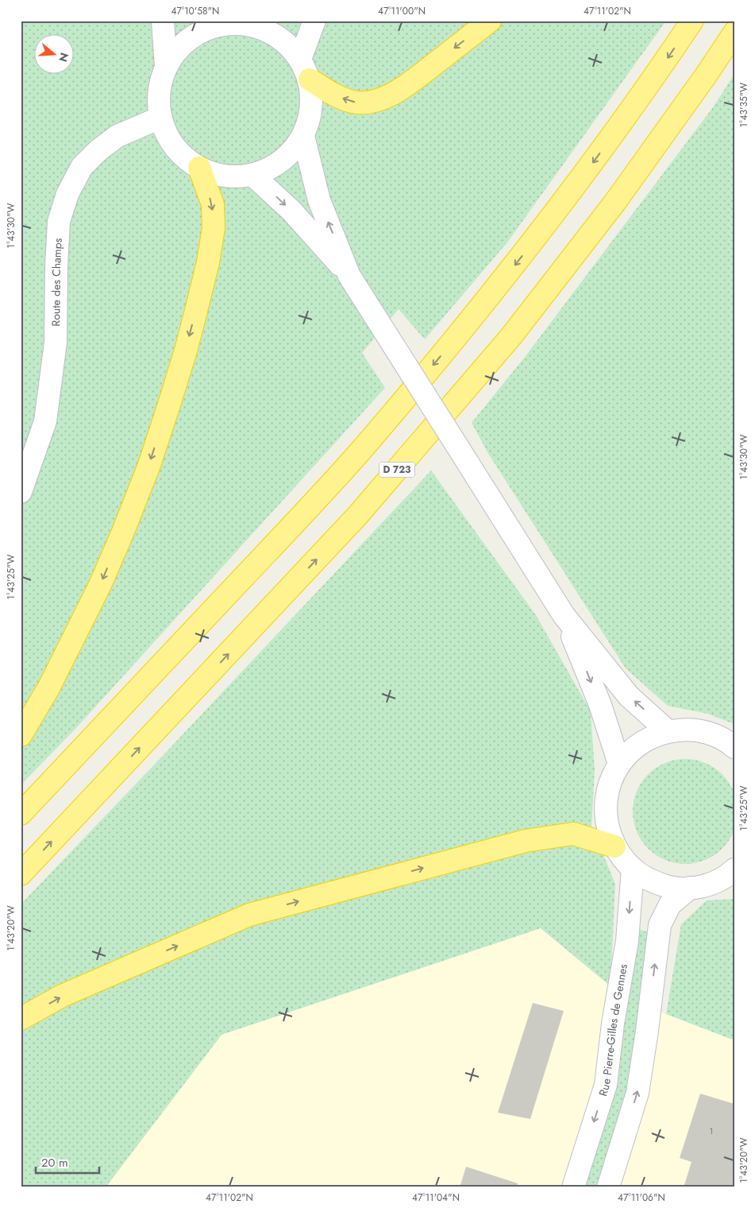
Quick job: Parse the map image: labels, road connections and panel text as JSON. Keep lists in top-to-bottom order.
{
  "streets": {
    "highway": ["D 723"],
    "street": ["Route des Champs", "Rue Pierre-Gilles de Gennes"]
  },
  "house_numbers": ["1"],
  "scale_bar": "20 m",
  "north": "right",
  "coordinates": [
    "47°10'58\"N",
    "47°11'00\"N",
    "47°11'02\"N",
    "1°43'35\"W",
    "1°43'30\"W",
    "1°43'25\"W",
    "1°43'20\"W",
    "47°11'04\"N",
    "47°11'06\"N"
  ]
}
